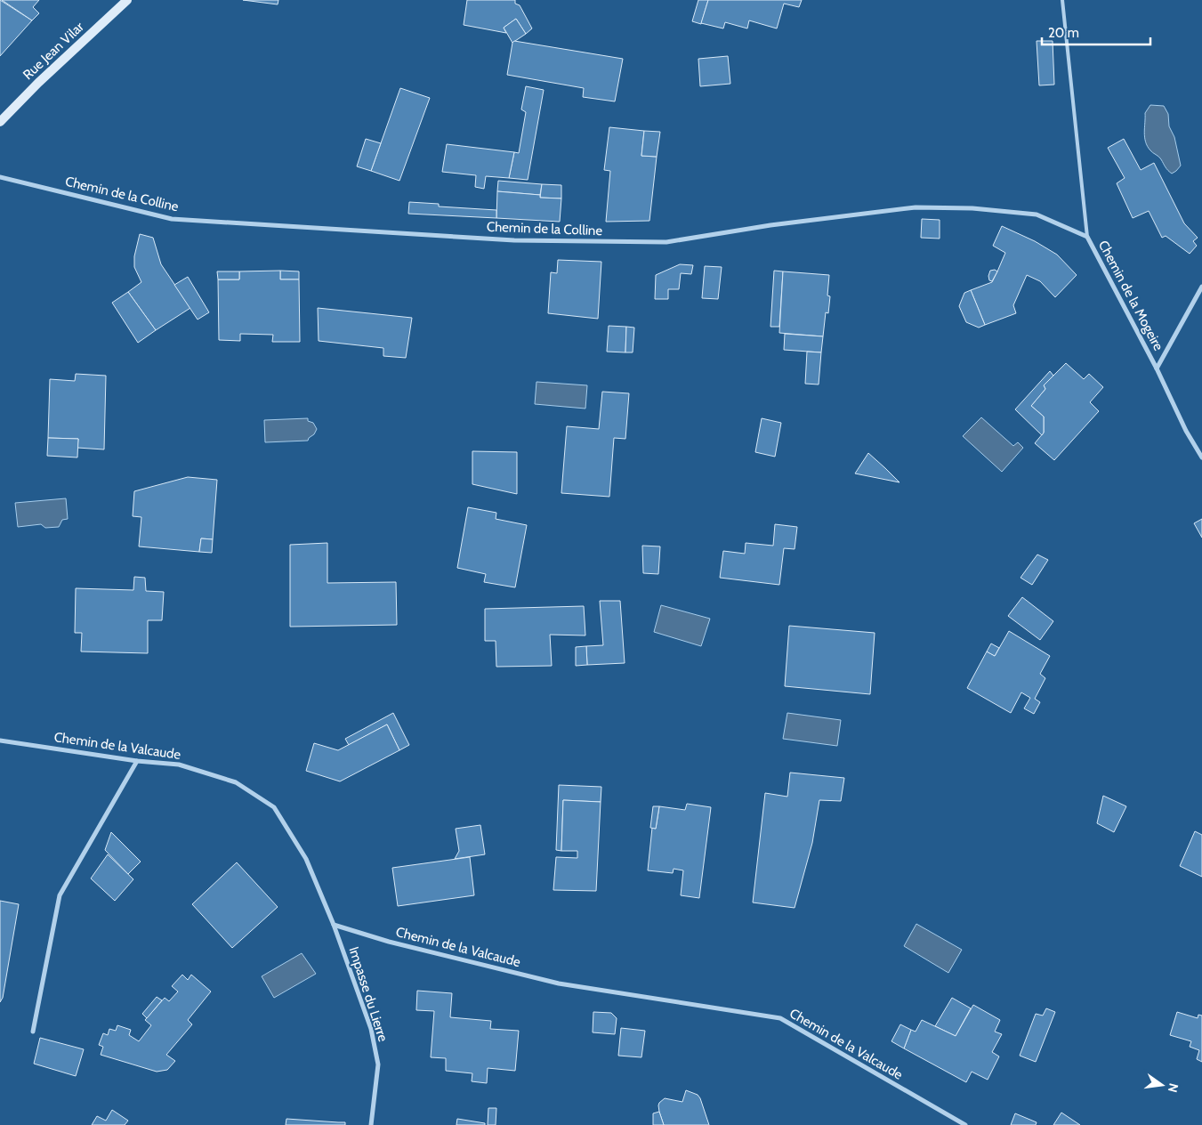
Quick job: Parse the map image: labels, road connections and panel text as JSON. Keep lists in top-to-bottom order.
{
  "streets": {
    "street": [
      "Rue Jean Vilar",
      "Chemin de la Colline",
      "Chemin de la Mogeire",
      "Chemin de la Valcaude",
      "Impasse du Lierre"
    ]
  },
  "crossings": [
    ["Chemin de la Colline", "Chemin de la Mogeire"],
    ["Chemin de la Valcaude", "Impasse du Lierre"]
  ],
  "scale_bar": "20 m",
  "north": "right"
}
